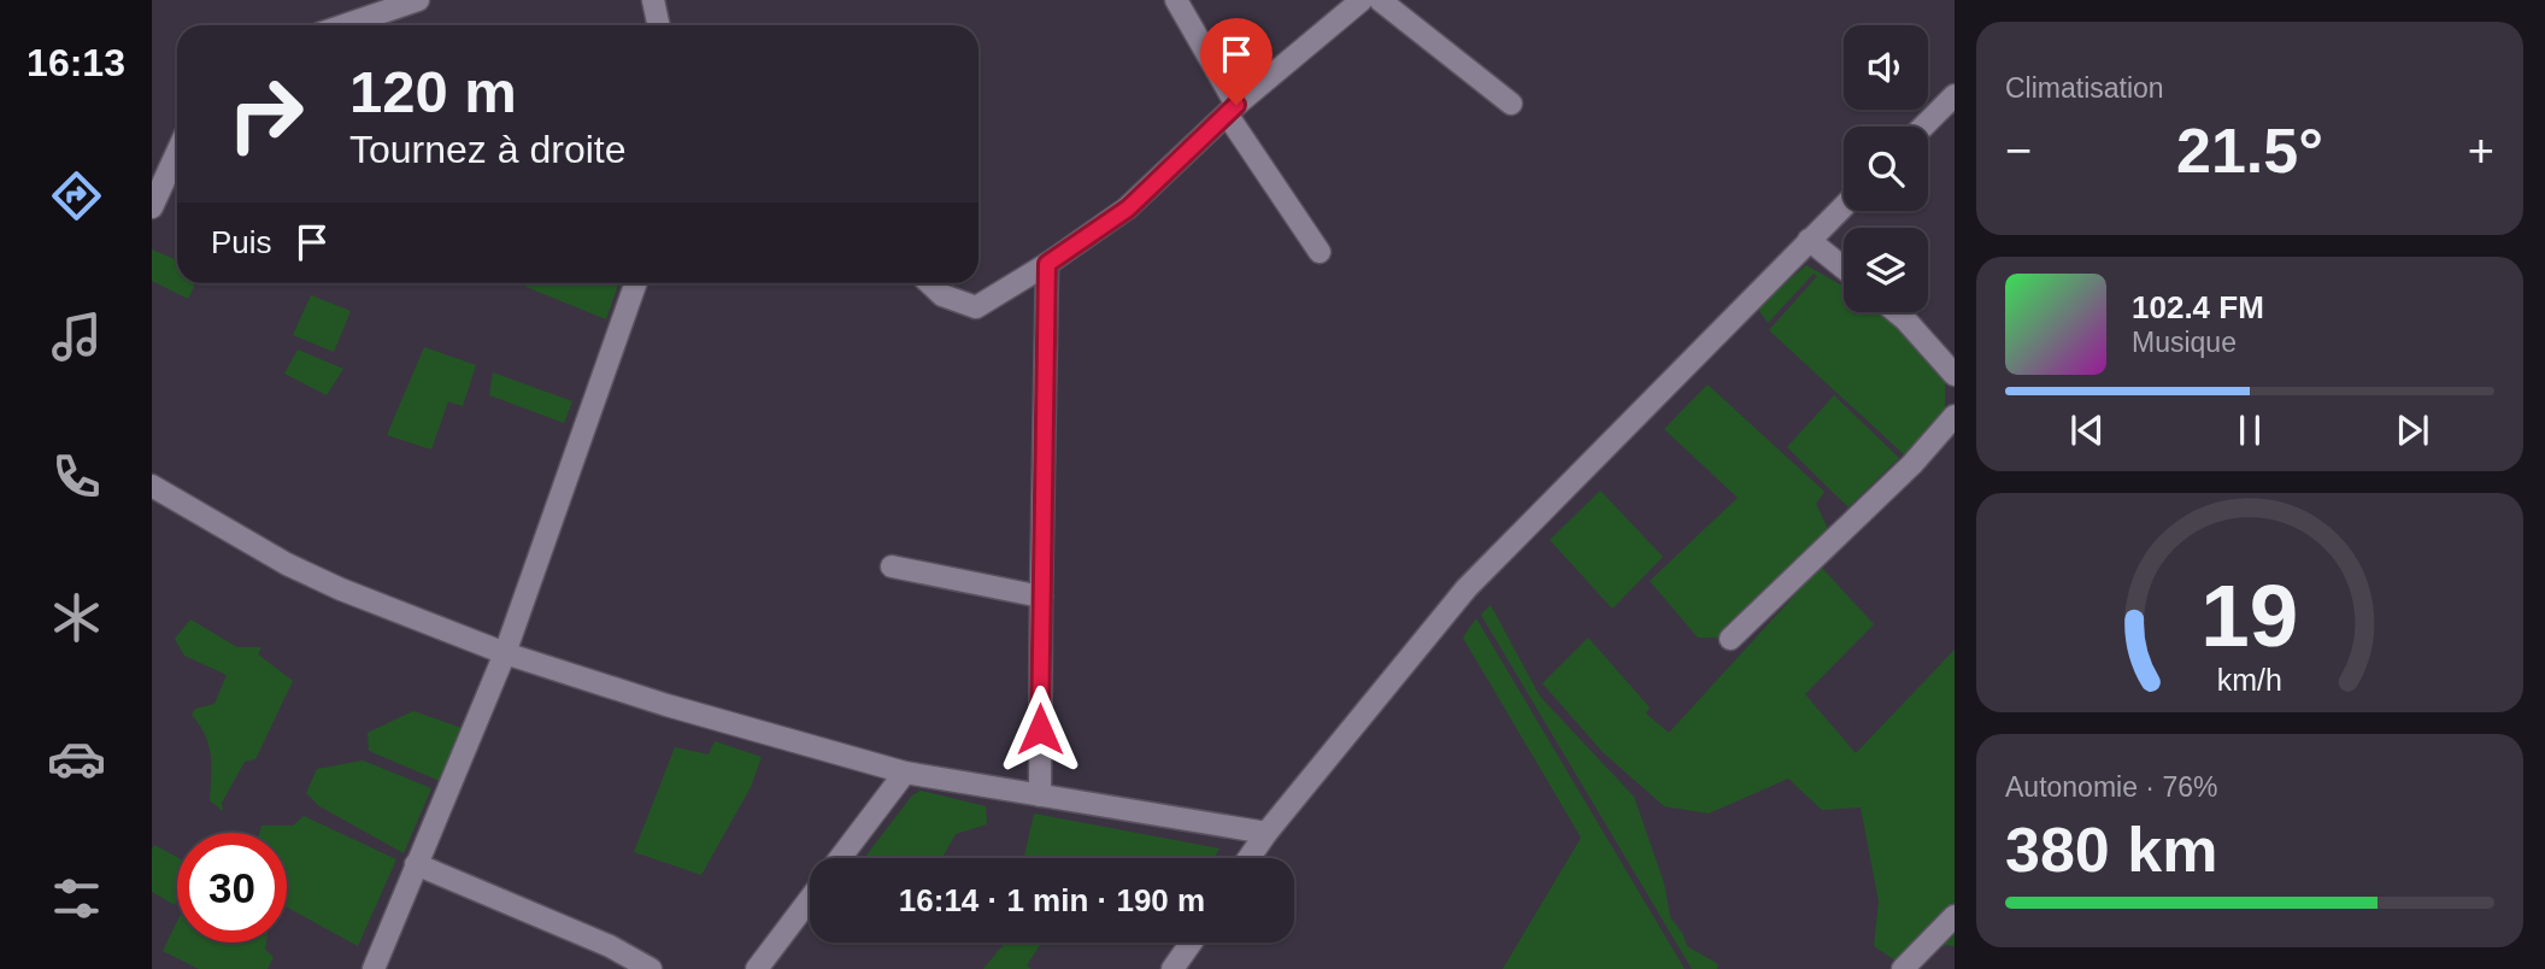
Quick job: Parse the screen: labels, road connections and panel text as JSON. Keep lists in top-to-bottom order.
{
  "page": {
    "tabs": "16:13",
    "tile": [
      "Climatisation",
      ["Autonomie · 76%", "380 km"]
    ],
    "turn": ["120 m", "Tournez à droite"],
    "heat": ["−", "21.5°", "+"],
    "then": "Puis",
    "song": ["102.4 FM", "Musique"],
    "limit": "30",
    "trip": "16:14 · 1 min · 190 m",
    "gauge": ["19", "km/h"]
  }
}
